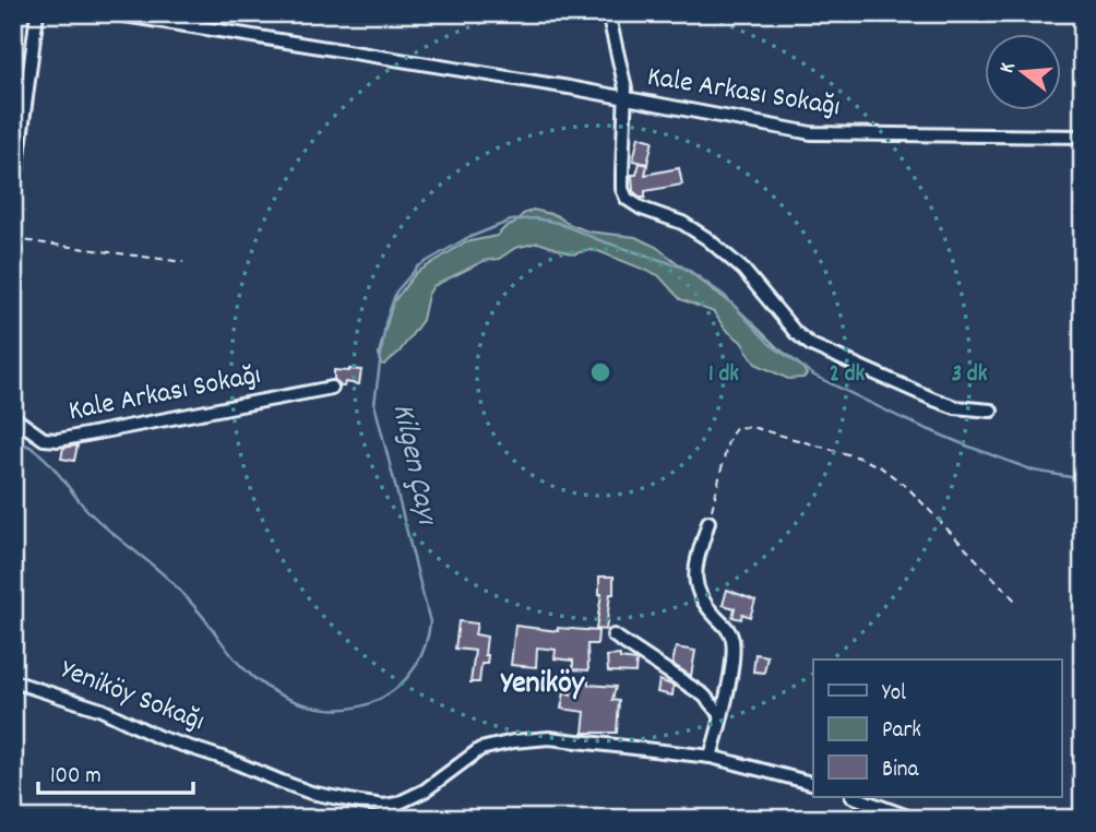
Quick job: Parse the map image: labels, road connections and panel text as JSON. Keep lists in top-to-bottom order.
{
  "streets": {
    "street": ["Kale Arkası Sokağı", "Yeniköy Sokağı"]
  },
  "districts": ["Yeniköy"],
  "water": ["Kilgen Çayı"],
  "legend": ["Yol", "Park", "Bina"],
  "scale_bar": "100 m",
  "north": "left",
  "rings": ["1 dk", "2 dk", "3 dk"]
}
